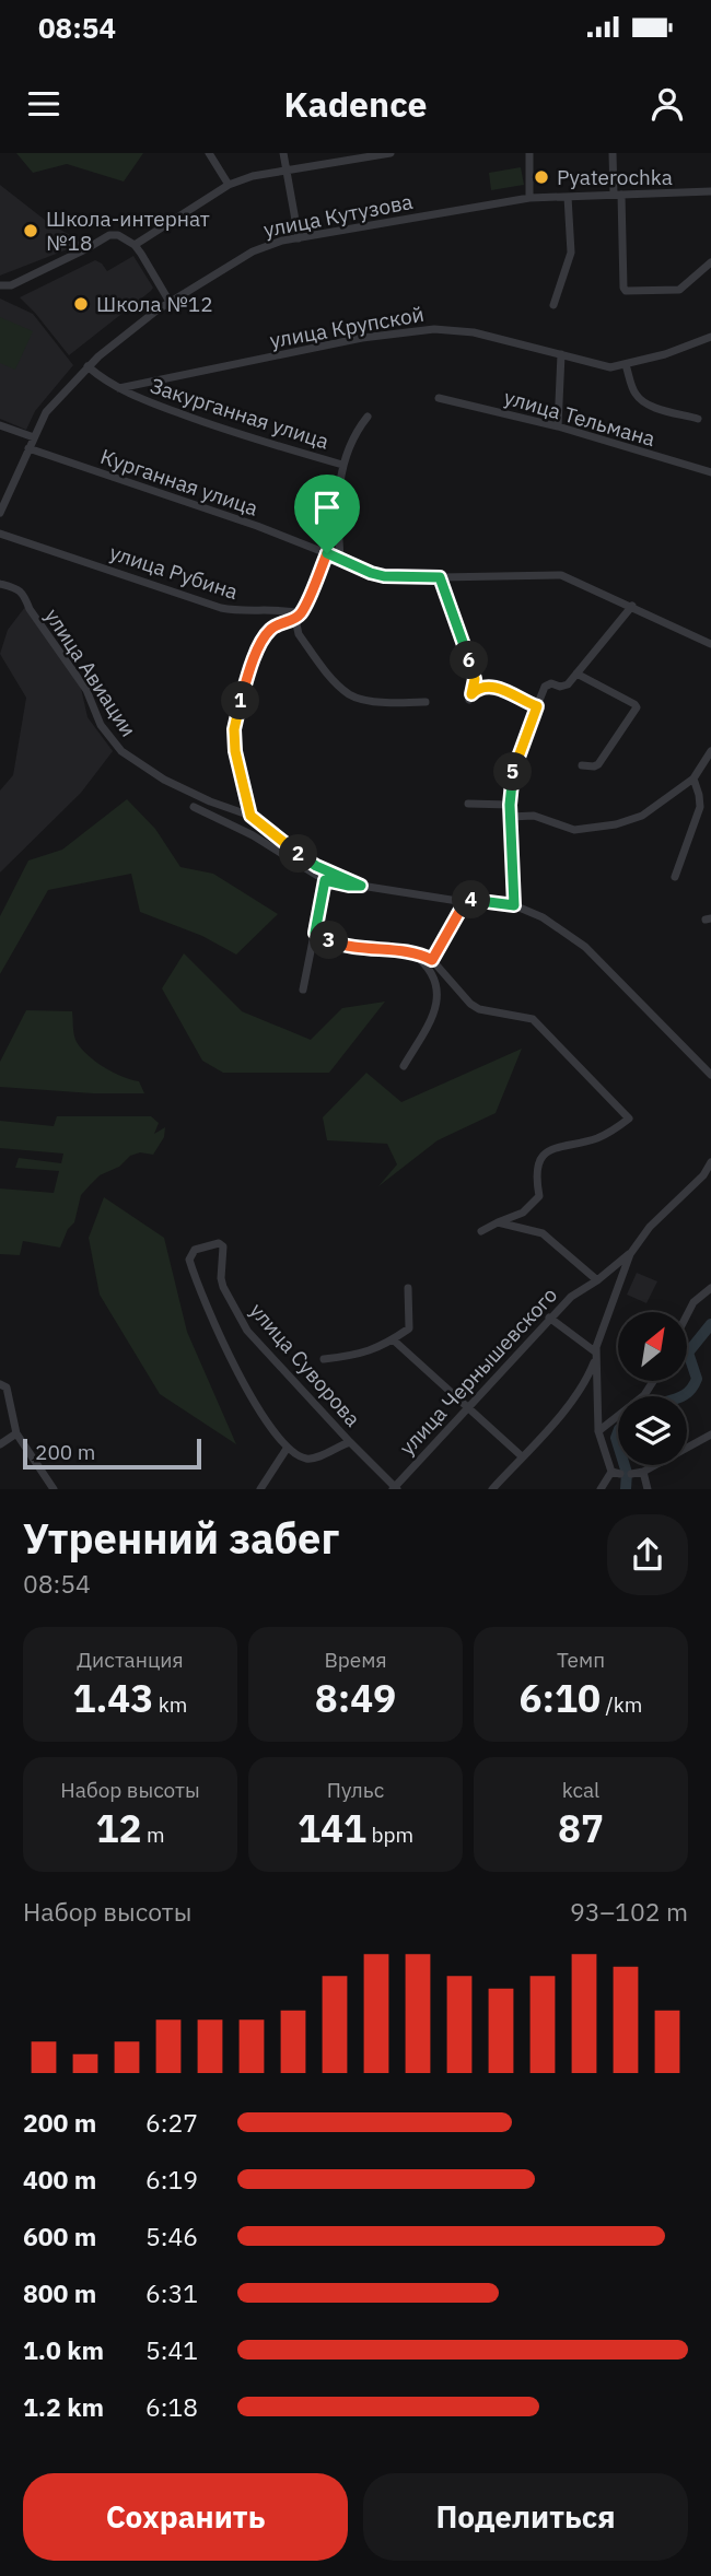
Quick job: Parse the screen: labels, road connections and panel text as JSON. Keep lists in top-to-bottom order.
{
  "streets": {
    "street": [
      "улица Кутузова",
      "улица Крупской",
      "Закурганная улица",
      "улица Тельмана",
      "Курганная улица",
      "улица Рубина",
      "улица Авиации",
      "улица Суворова",
      "улица Чернышевского"
    ]
  },
  "crossings": [
    ["улица Кутузова", "Закурганная улица"],
    ["улица Кутузова", "Курганная улица"],
    ["улица Крупской", "Закурганная улица"],
    ["улица Суворова", "улица Чернышевского"]
  ],
  "places": ["Pyaterochka", "Школа-интернат №18", "Школа №12"],
  "scale_bar": "200 m",
  "north": "top right",
  "page": {
    "status": "08:54",
    "header": "Kadence",
    "pins": [
      "6",
      "1",
      "5",
      "2",
      "4",
      "3"
    ],
    "scale": "200 m",
    "heading": ["Утренний забег", "08:54"],
    "stats": [
      ["Дистанция", "1.43 km"],
      ["Время", "8:49"],
      ["Темп", "6:10 /km"],
      ["Набор высоты", "12 m"],
      ["Пульс", "141 bpm"],
      ["kcal", "87"]
    ],
    "chart": ["Набор высоты", "93–102 m"],
    "list": [
      {
        "name": "200 m",
        "note": "6:27"
      },
      {
        "name": "400 m",
        "note": "6:19"
      },
      {
        "name": "600 m",
        "note": "5:46"
      },
      {
        "name": "800 m",
        "note": "6:31"
      },
      {
        "name": "1.0 km",
        "note": "5:41"
      },
      {
        "name": "1.2 km",
        "note": "6:18"
      }
    ],
    "buttons": ["Сохранить", "Поделиться"]
  }
}
